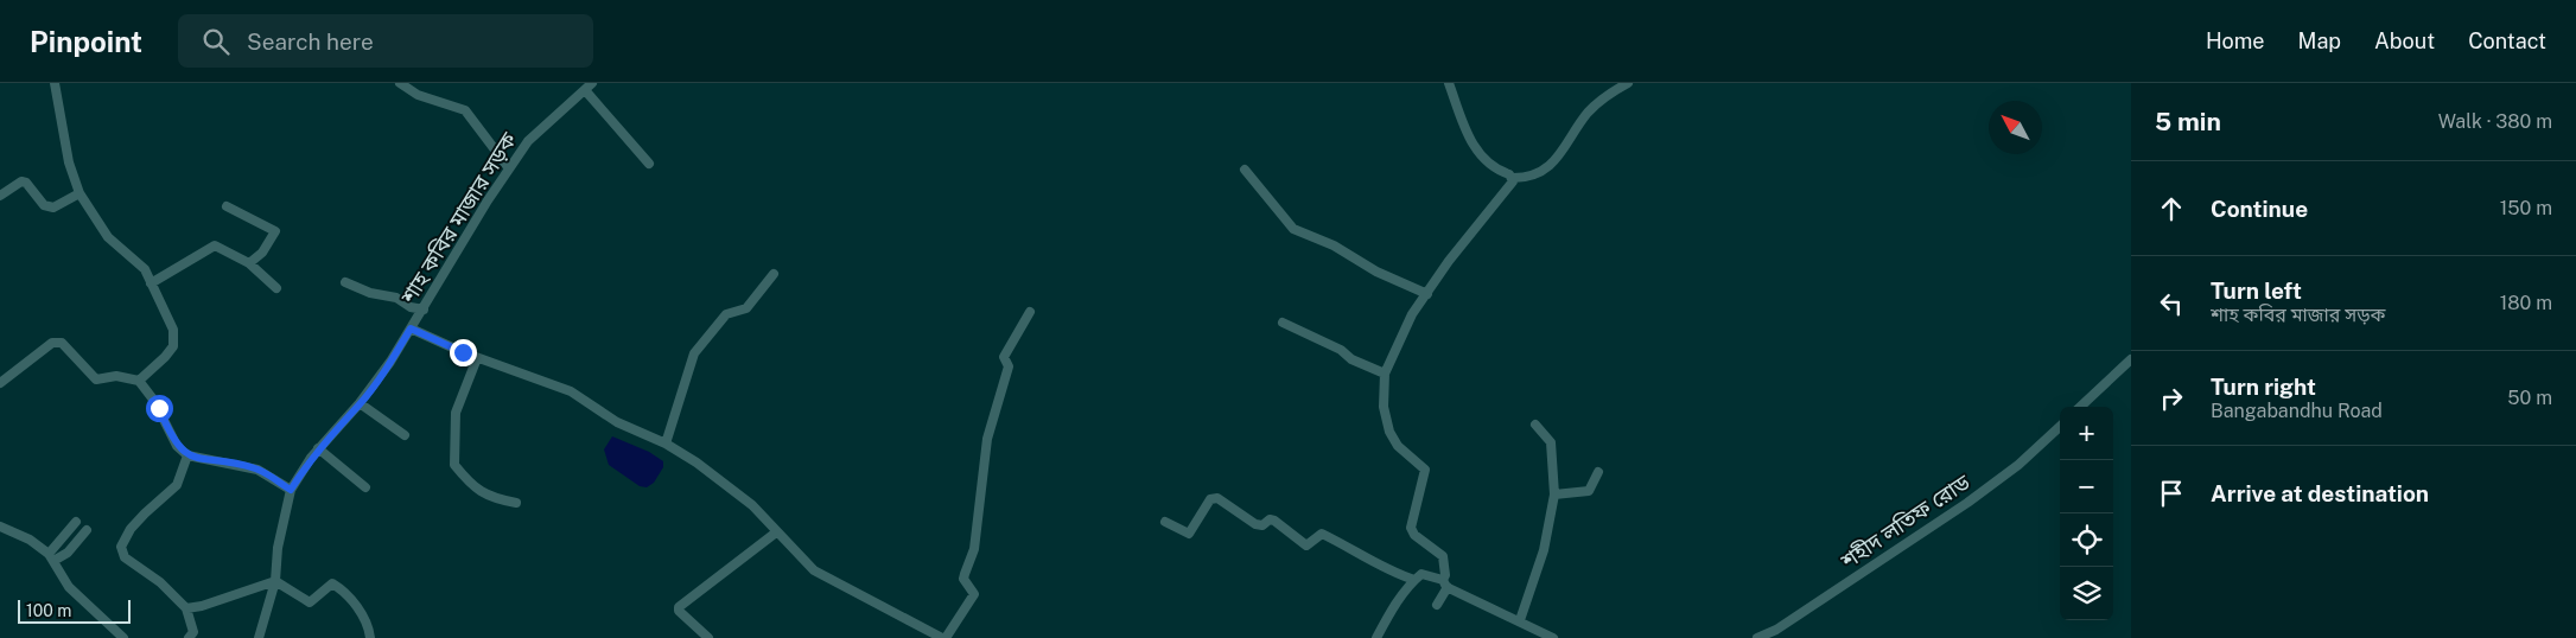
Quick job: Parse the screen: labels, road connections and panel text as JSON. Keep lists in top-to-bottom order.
{
  "streets": {
    "street": ["শাহ কবির মাজার সড়ক", "শহীদ লতিফ রোড"]
  },
  "scale_bar": "100 m",
  "north": "top left",
  "page": {
    "header": "Pinpoint",
    "search": "Search here",
    "nav": [
      "Home",
      "Map",
      "About",
      "Contact"
    ],
    "heading": ["5 min", "Walk · 380 m"],
    "list": [
      ["Continue", "150 m"],
      ["Turn left", "শাহ কবির মাজার সড়ক", "180 m"],
      ["Turn right", "Bangabandhu Road", "50 m"],
      "Arrive at destination"
    ],
    "map_buttons": ["+", "−"],
    "scale": "100 m"
  }
}
